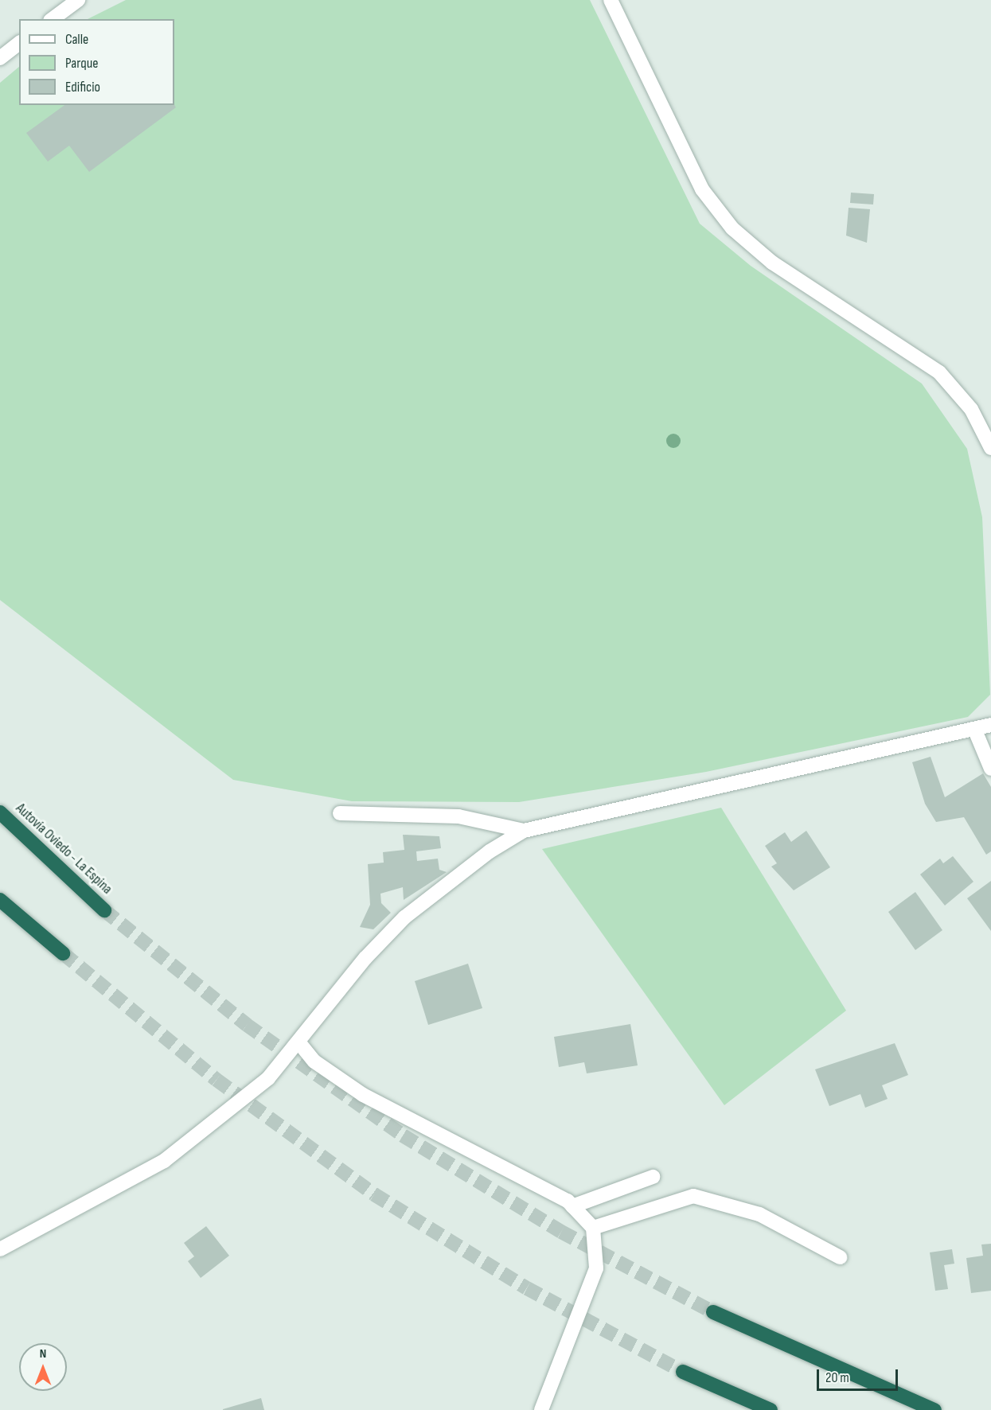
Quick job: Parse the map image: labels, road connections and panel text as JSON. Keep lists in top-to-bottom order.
{
  "streets": {
    "highway": ["Autovía Oviedo - La Espina"]
  },
  "legend": ["Calle", "Parque", "Edificio"],
  "scale_bar": "20 m",
  "north": "top"
}
